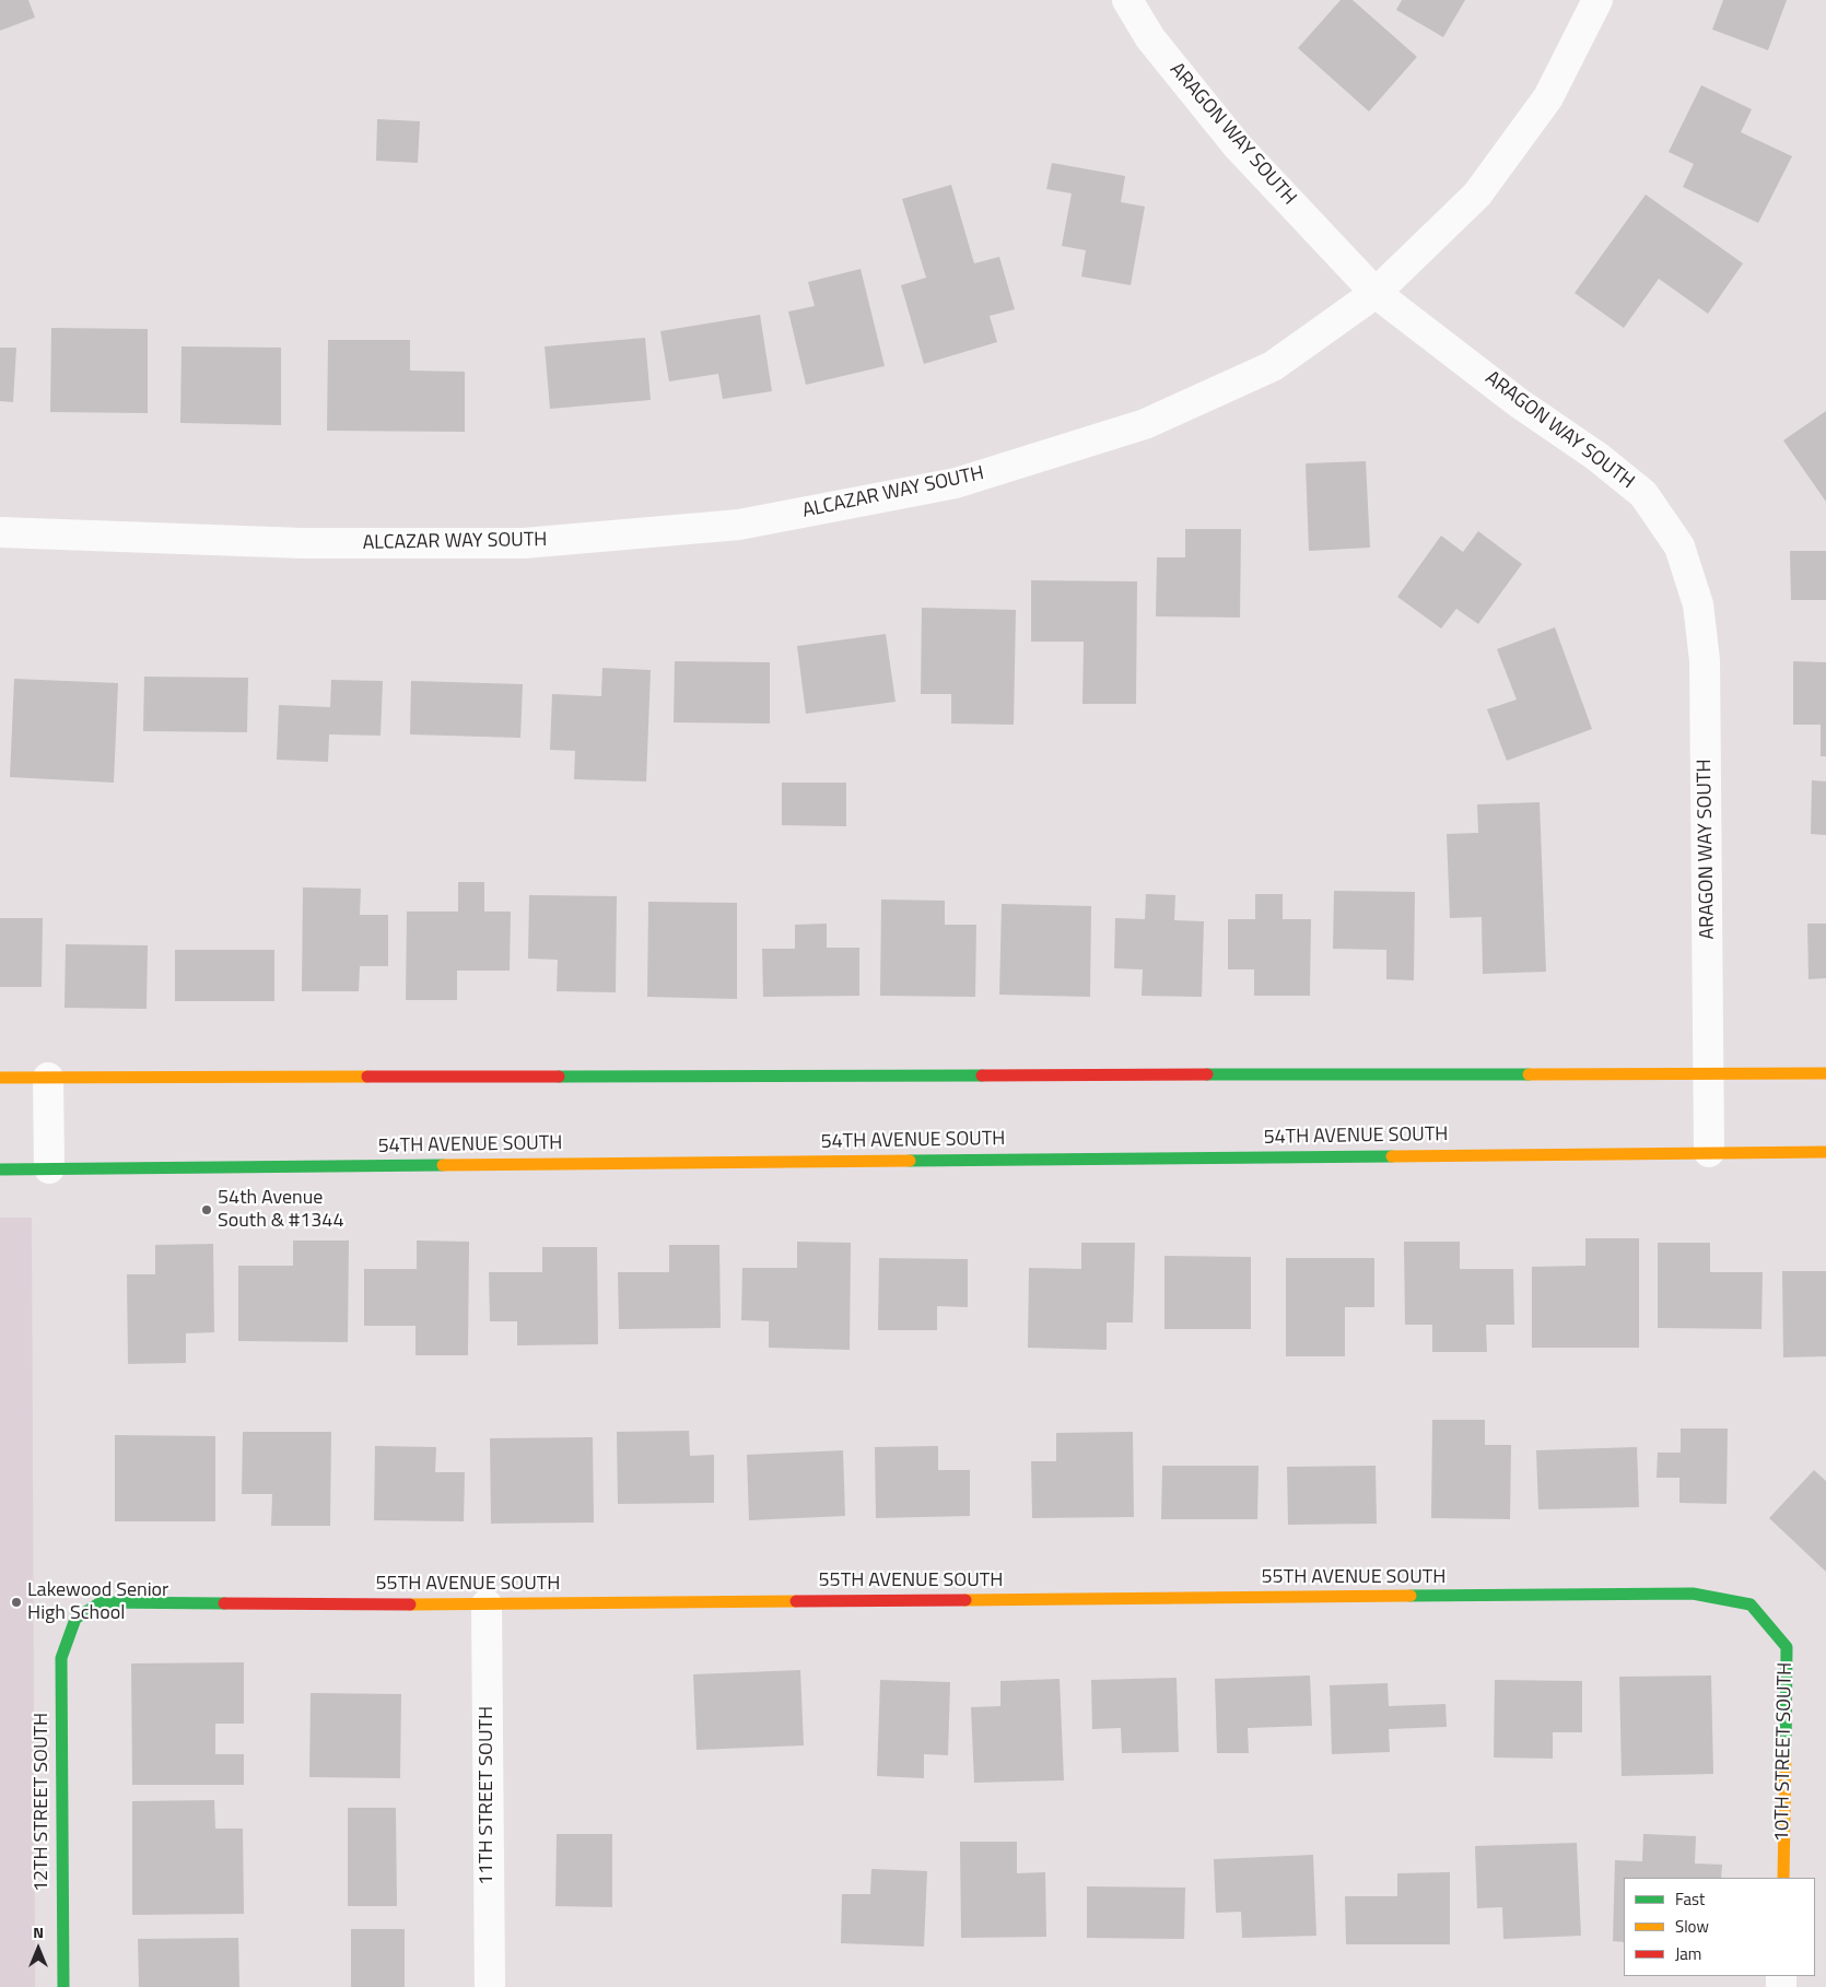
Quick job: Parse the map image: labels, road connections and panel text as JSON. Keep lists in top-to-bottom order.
{
  "streets": {
    "main road": [
      "54TH AVENUE SOUTH",
      "55TH AVENUE SOUTH",
      "10TH STREET SOUTH",
      "12TH STREET SOUTH"
    ],
    "street": ["ARAGON WAY SOUTH", "ALCAZAR WAY SOUTH", "11TH STREET SOUTH"]
  },
  "crossings": [
    ["ARAGON WAY SOUTH", "ALCAZAR WAY SOUTH"],
    ["ARAGON WAY SOUTH", "54TH AVENUE SOUTH"],
    ["55TH AVENUE SOUTH", "10TH STREET SOUTH"],
    ["55TH AVENUE SOUTH", "11TH STREET SOUTH"],
    ["55TH AVENUE SOUTH", "12TH STREET SOUTH"]
  ],
  "places": ["54th Avenue South & #1344", "Lakewood Senior High School"],
  "legend": ["Fast", "Slow", "Jam"],
  "north": "top"
}
